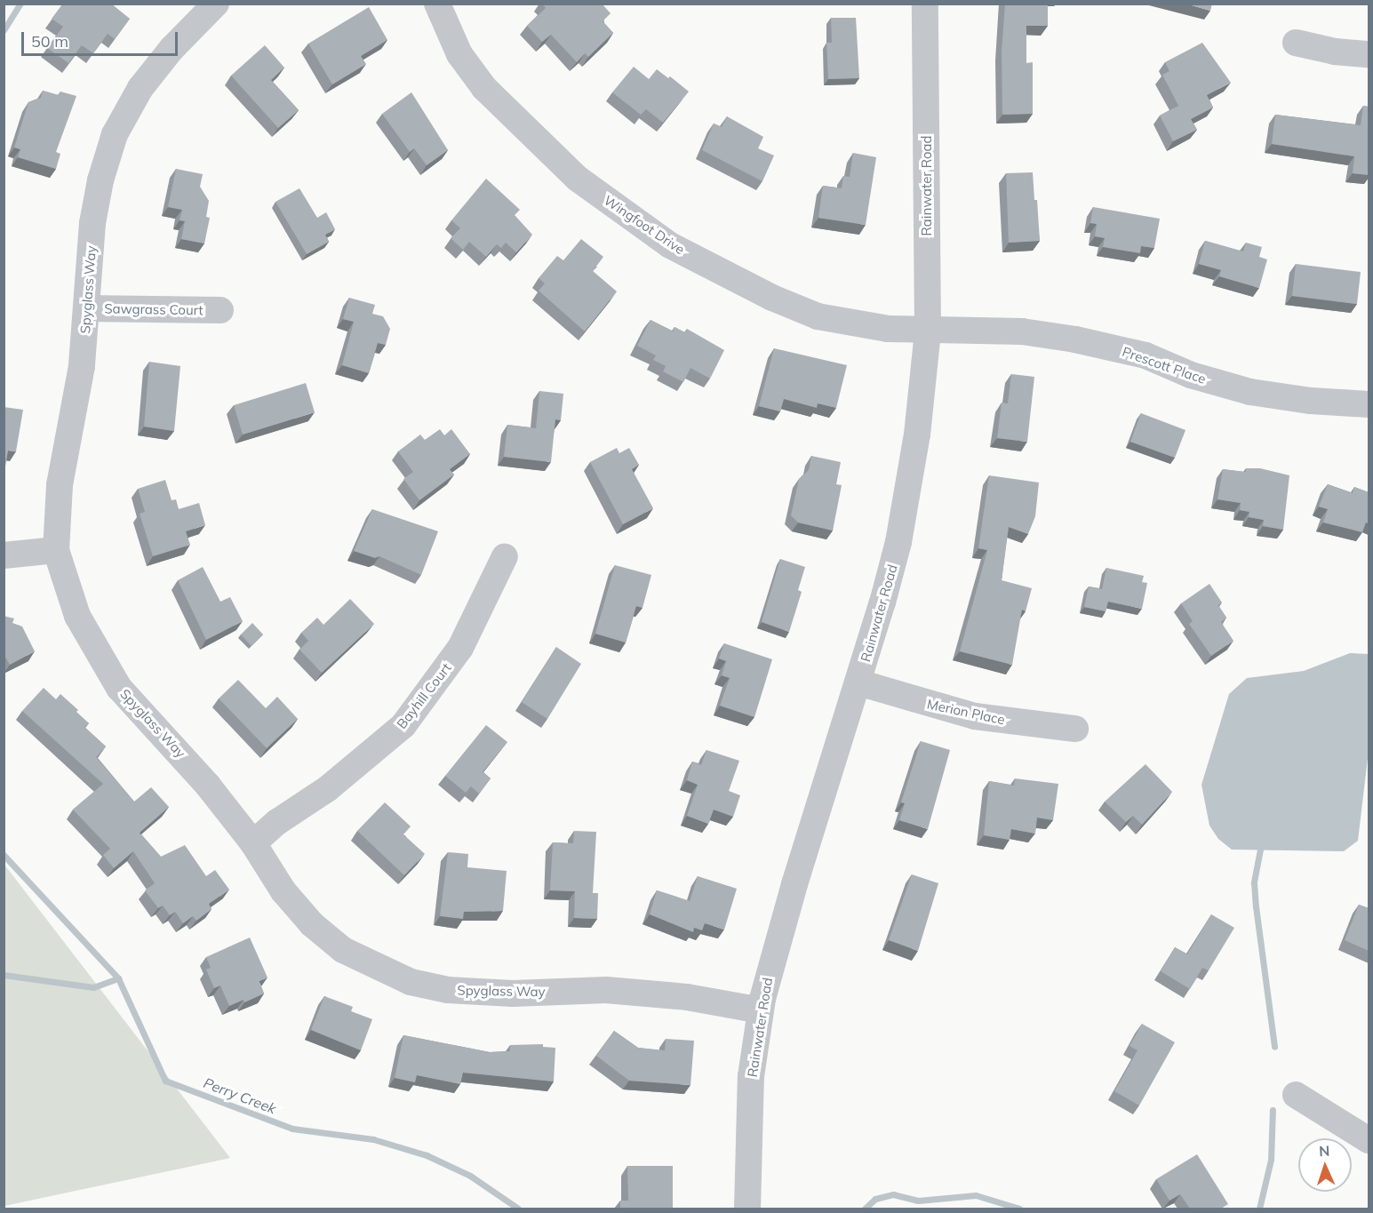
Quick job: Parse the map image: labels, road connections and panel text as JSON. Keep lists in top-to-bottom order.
{
  "streets": {
    "street": [
      "Rainwater Road",
      "Wingfoot Drive",
      "Spyglass Way",
      "Sawgrass Court",
      "Prescott Place",
      "Bayhill Court",
      "Merion Place"
    ]
  },
  "crossings": [
    ["Rainwater Road", "Wingfoot Drive"],
    ["Rainwater Road", "Spyglass Way"],
    ["Rainwater Road", "Prescott Place"],
    ["Rainwater Road", "Merion Place"],
    ["Wingfoot Drive", "Prescott Place"],
    ["Spyglass Way", "Sawgrass Court"],
    ["Spyglass Way", "Bayhill Court"]
  ],
  "water": ["Perry Creek"],
  "scale_bar": "50 m",
  "north": "top"
}
